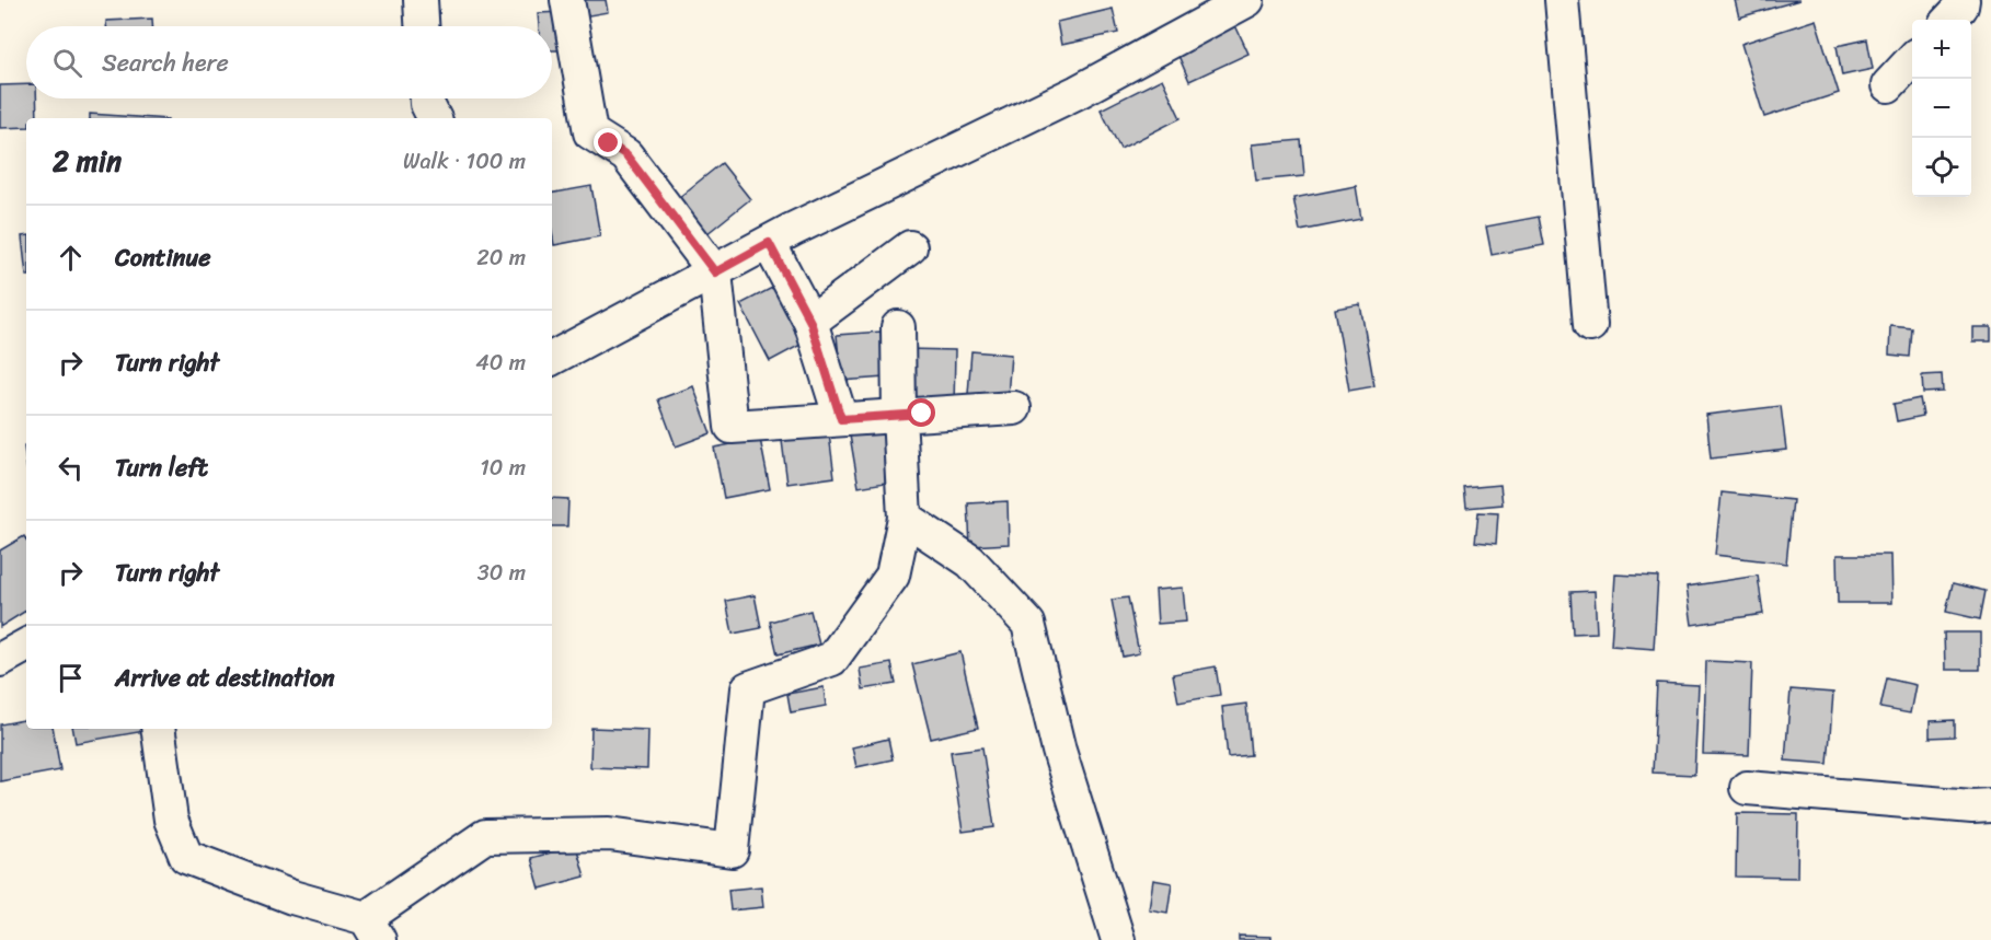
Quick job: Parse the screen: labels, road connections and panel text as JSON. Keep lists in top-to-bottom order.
{
  "page": {
    "map_buttons": ["+", "−"],
    "search": "Search here",
    "heading": ["2 min", "Walk · 100 m"],
    "list": [
      ["Continue", "20 m"],
      ["Turn right", "40 m"],
      ["Turn left", "10 m"],
      ["Turn right", "30 m"],
      "Arrive at destination"
    ]
  }
}
